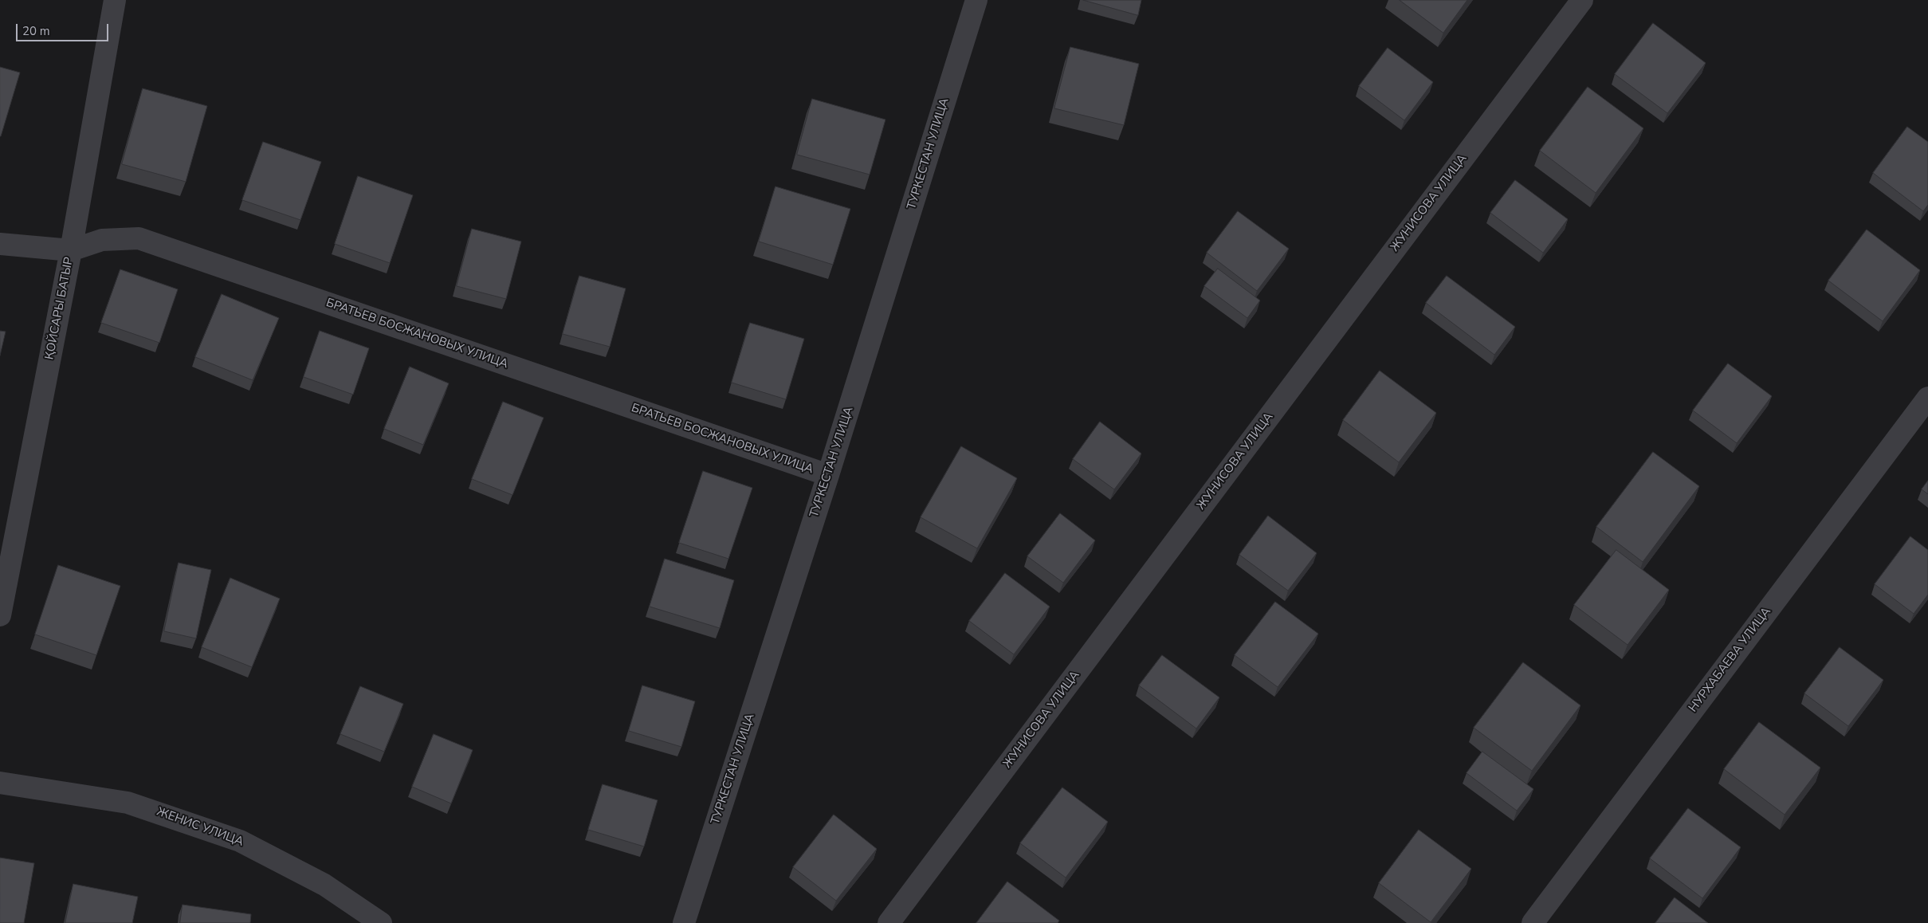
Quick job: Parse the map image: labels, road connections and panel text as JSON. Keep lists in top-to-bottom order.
{
  "streets": {
    "street": [
      "ТУРКЕСТАН УЛИЦА",
      "ЖУНИСОВА УЛИЦА",
      "ҚОЙСАРЫ БАТЫР",
      "БРАТЬЕВ БОСЖАНОВЫХ УЛИЦА",
      "НУРХАБАЕВА УЛИЦА",
      "ЖЕНИС УЛИЦА"
    ]
  },
  "crossings": [
    ["ТУРКЕСТАН УЛИЦА", "БРАТЬЕВ БОСЖАНОВЫХ УЛИЦА"],
    ["ҚОЙСАРЫ БАТЫР", "БРАТЬЕВ БОСЖАНОВЫХ УЛИЦА"]
  ],
  "scale_bar": "20 m"
}
